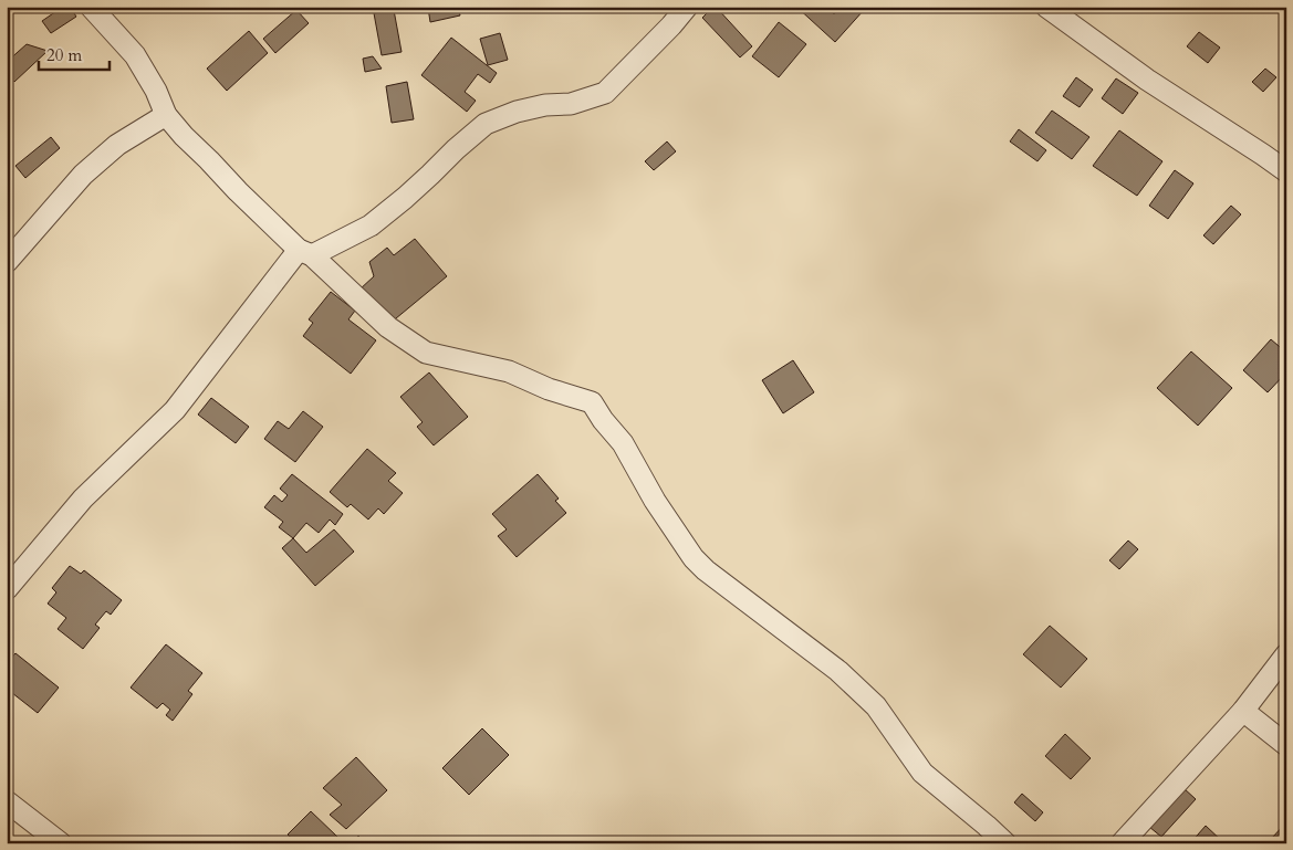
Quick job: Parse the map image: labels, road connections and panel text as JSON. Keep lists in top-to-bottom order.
{
  "scale_bar": "20 m"
}
